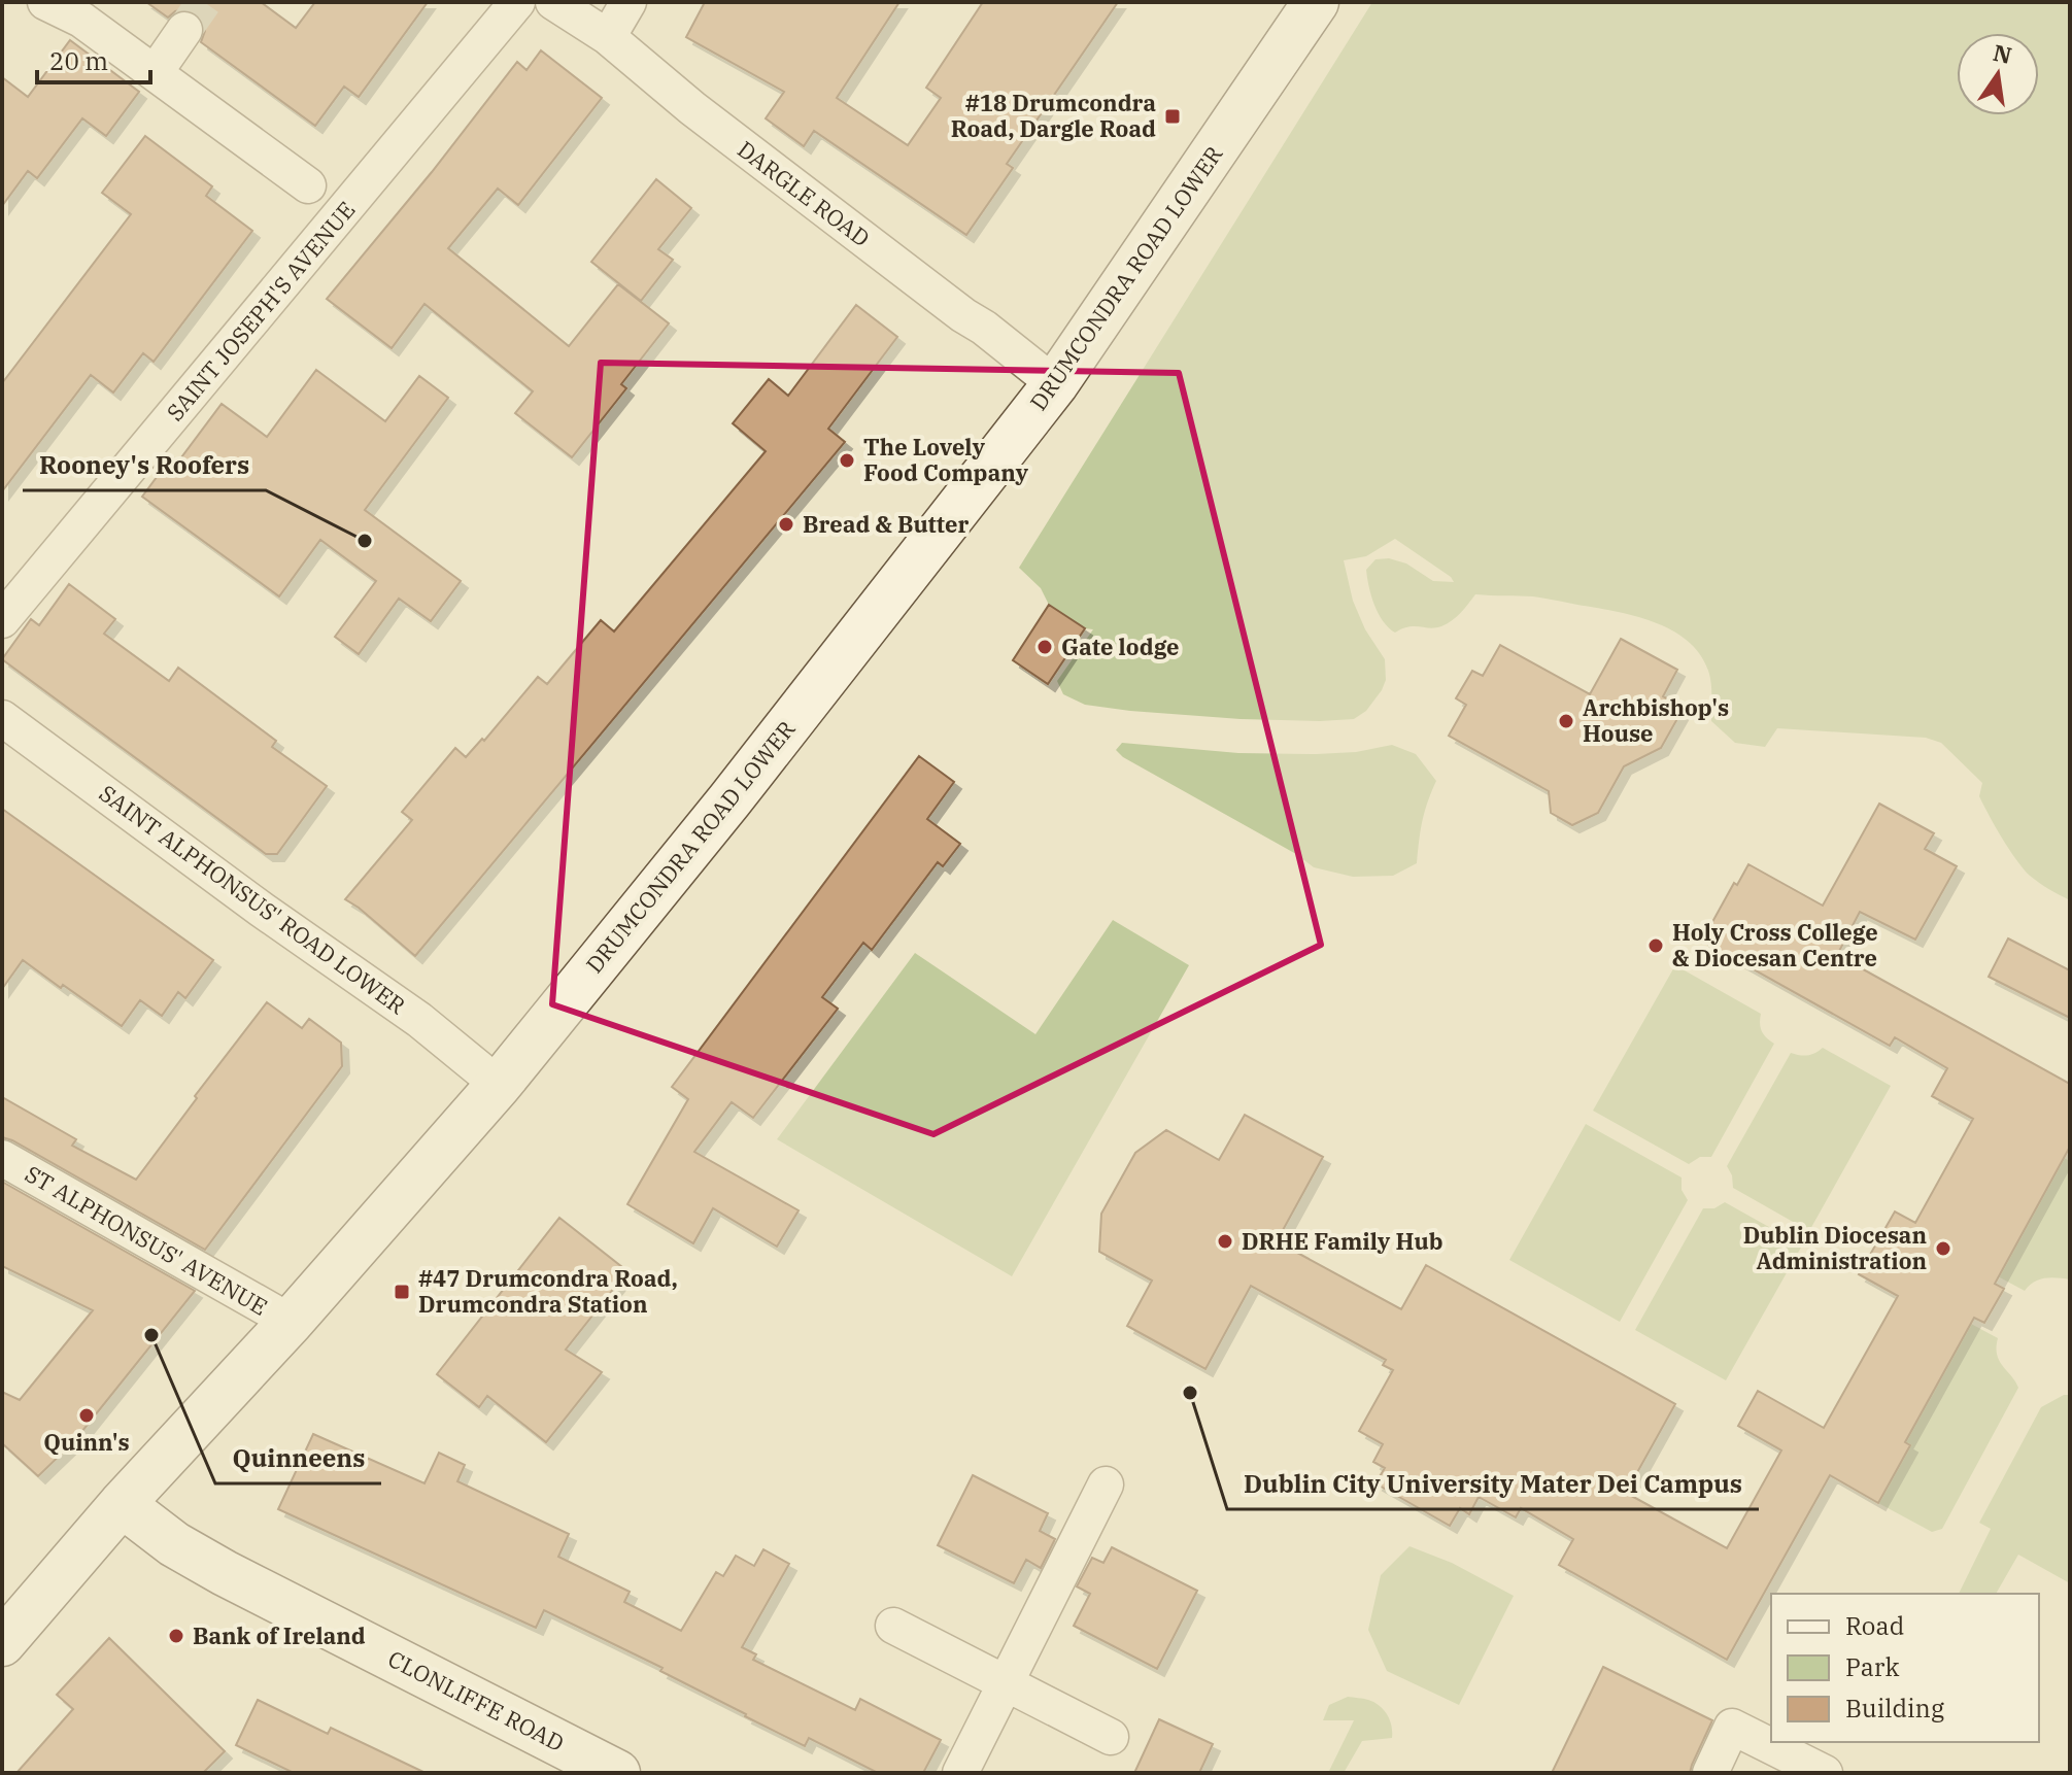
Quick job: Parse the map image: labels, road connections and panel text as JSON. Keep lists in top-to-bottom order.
{
  "streets": {
    "main road": ["DRUMCONDRA ROAD LOWER", "CLONLIFFE ROAD"],
    "street": [
      "DARGLE ROAD",
      "SAINT JOSEPH'S AVENUE",
      "SAINT ALPHONSUS' ROAD LOWER",
      "ST ALPHONSUS' AVENUE"
    ]
  },
  "crossings": [
    ["DARGLE ROAD", "DRUMCONDRA ROAD LOWER"],
    ["DRUMCONDRA ROAD LOWER", "SAINT ALPHONSUS' ROAD LOWER"],
    ["DRUMCONDRA ROAD LOWER", "ST ALPHONSUS' AVENUE"],
    ["DRUMCONDRA ROAD LOWER", "CLONLIFFE ROAD"]
  ],
  "places": {
    "transit": ["#18 Drumcondra Road, Dargle Road", "#47 Drumcondra Road, Drumcondra Station"],
    "other": [
      "The Lovely Food Company",
      "Bread & Butter",
      "Rooney's Roofers",
      "Gate lodge",
      "Archbishop's House",
      "Holy Cross College & Diocesan Centre",
      "DRHE Family Hub",
      "Dublin Diocesan Administration",
      "Quinneens",
      "Dublin City University Mater Dei Campus",
      "Quinn's",
      "Bank of Ireland"
    ]
  },
  "legend": ["Road", "Park", "Building"],
  "scale_bar": "20 m",
  "north": "top"
}
